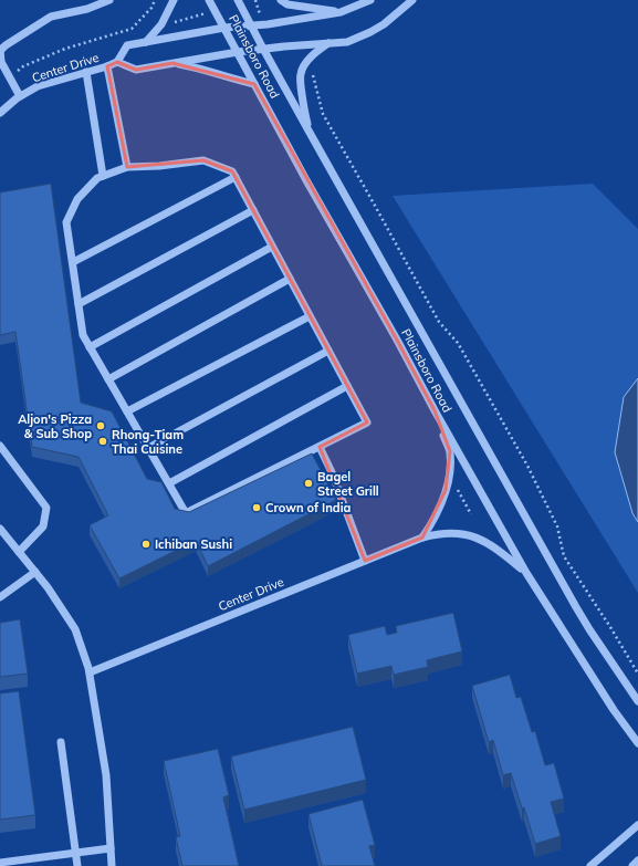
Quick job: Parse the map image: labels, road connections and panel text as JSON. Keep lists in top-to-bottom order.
{
  "streets": {
    "street": ["Plainsboro Road", "Center Drive"]
  },
  "crossings": [
    ["Plainsboro Road", "Center Drive"]
  ],
  "places": [
    "Aljon's Pizza & Sub Shop",
    "Rhong-Tiam Thai Cuisine",
    "Bagel Street Grill",
    "Crown of India",
    "Ichiban Sushi"
  ]
}
